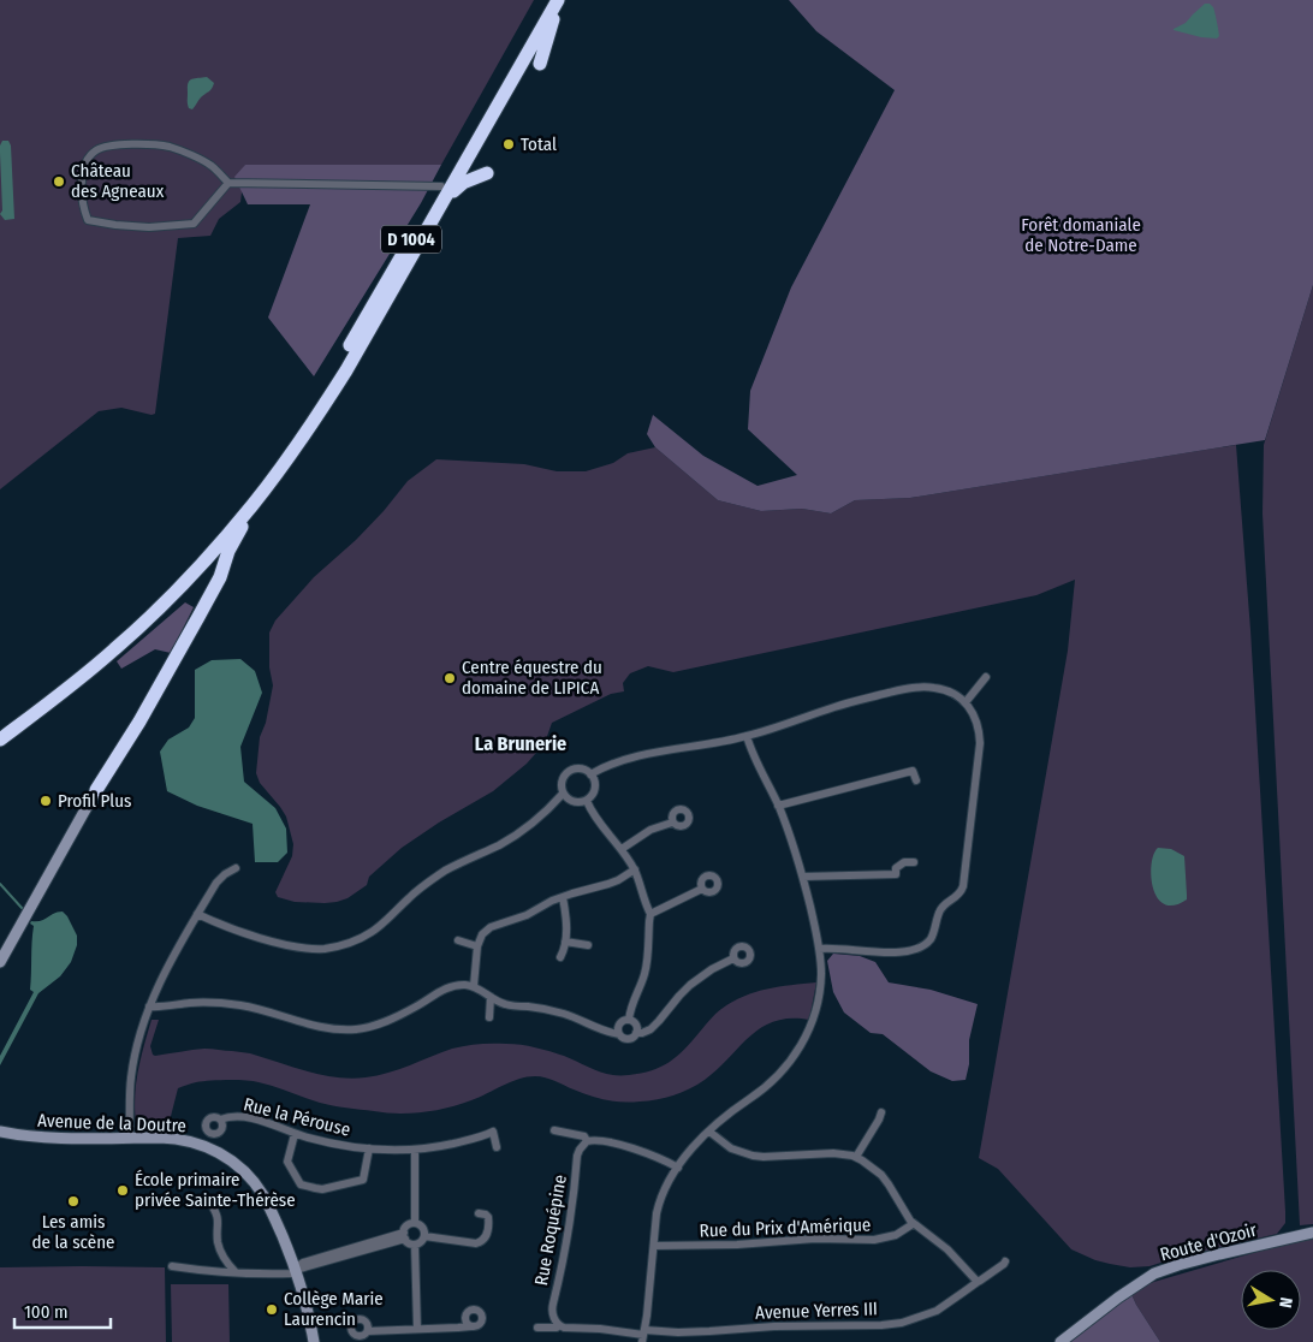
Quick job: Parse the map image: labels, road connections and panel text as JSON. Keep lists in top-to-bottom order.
{
  "streets": {
    "highway": ["D 1004"],
    "main road": ["Avenue de la Doutre", "Route d'Ozoir"],
    "street": [
      "Rue la Pérouse",
      "Rue du Prix d'Amérique",
      "Rue Roquépine",
      "Avenue Yerres III"
    ]
  },
  "districts": ["La Brunerie"],
  "parks": ["Forêt domaniale de Notre-Dame"],
  "places": [
    "Total",
    "Château des Agneaux",
    "Centre équestre du domaine de LIPICA",
    "Profil Plus",
    "École primaire privée Sainte-Thérèse",
    "Les amis de la scène",
    "Collège Marie Laurencin"
  ],
  "scale_bar": "100 m",
  "north": "right"
}
